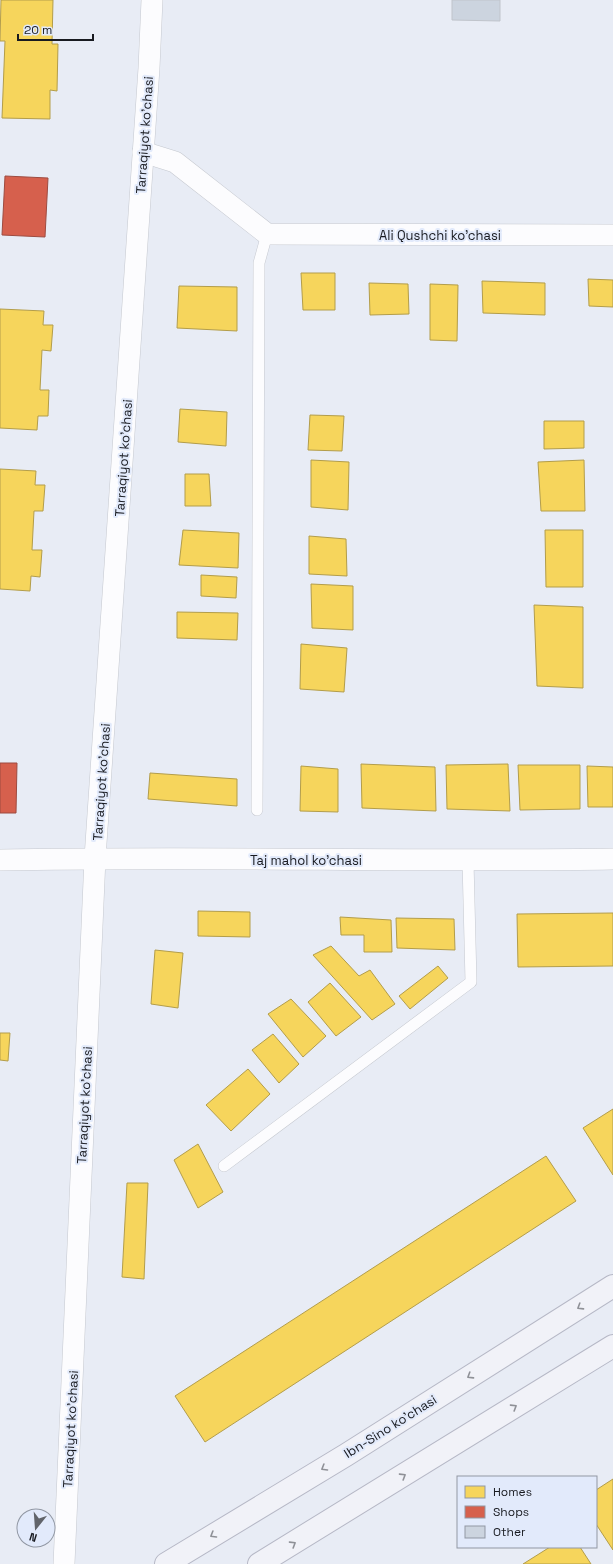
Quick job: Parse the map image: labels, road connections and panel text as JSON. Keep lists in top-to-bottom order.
{
  "streets": {
    "main road": ["Ibn-Sino ko'chasi"],
    "street": ["Tarraqiyot ko'chasi", "Ali Qushchi ko'chasi", "Taj mahol ko'chasi"]
  },
  "crossings": [
    ["Tarraqiyot ko'chasi", "Taj mahol ko'chasi"]
  ],
  "legend": ["Homes", "Shops", "Other"],
  "scale_bar": "20 m",
  "north": "bottom"
}
